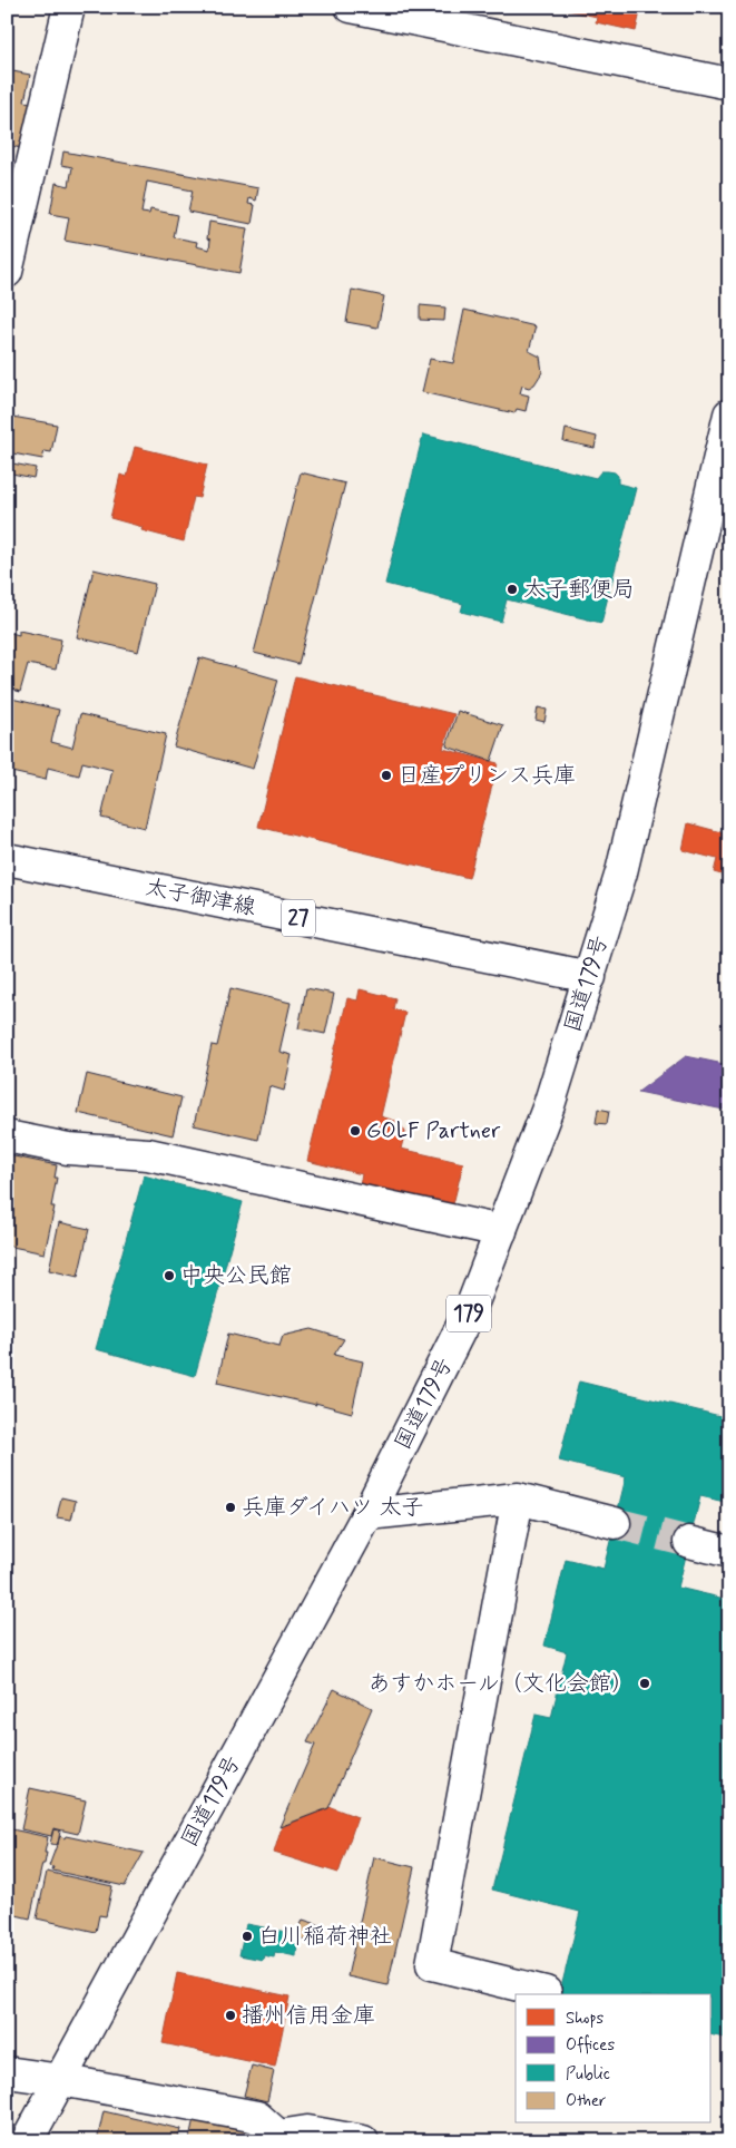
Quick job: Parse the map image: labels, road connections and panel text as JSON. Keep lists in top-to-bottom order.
{
  "streets": {
    "main road": [
      "太子御津線",
      "27",
      "国道179号",
      "179"
    ]
  },
  "crossings": [
    ["太子御津線", "国道179号"]
  ],
  "places": [
    "太子郵便局",
    "日産プリンス兵庫",
    "GOLF Partner",
    "中央公民館",
    "兵庫ダイハツ 太子",
    "あすかホール（文化会館）",
    "白川稲荷神社",
    "播州信用金庫"
  ],
  "legend": [
    "Shops",
    "Offices",
    "Public",
    "Other"
  ]
}
